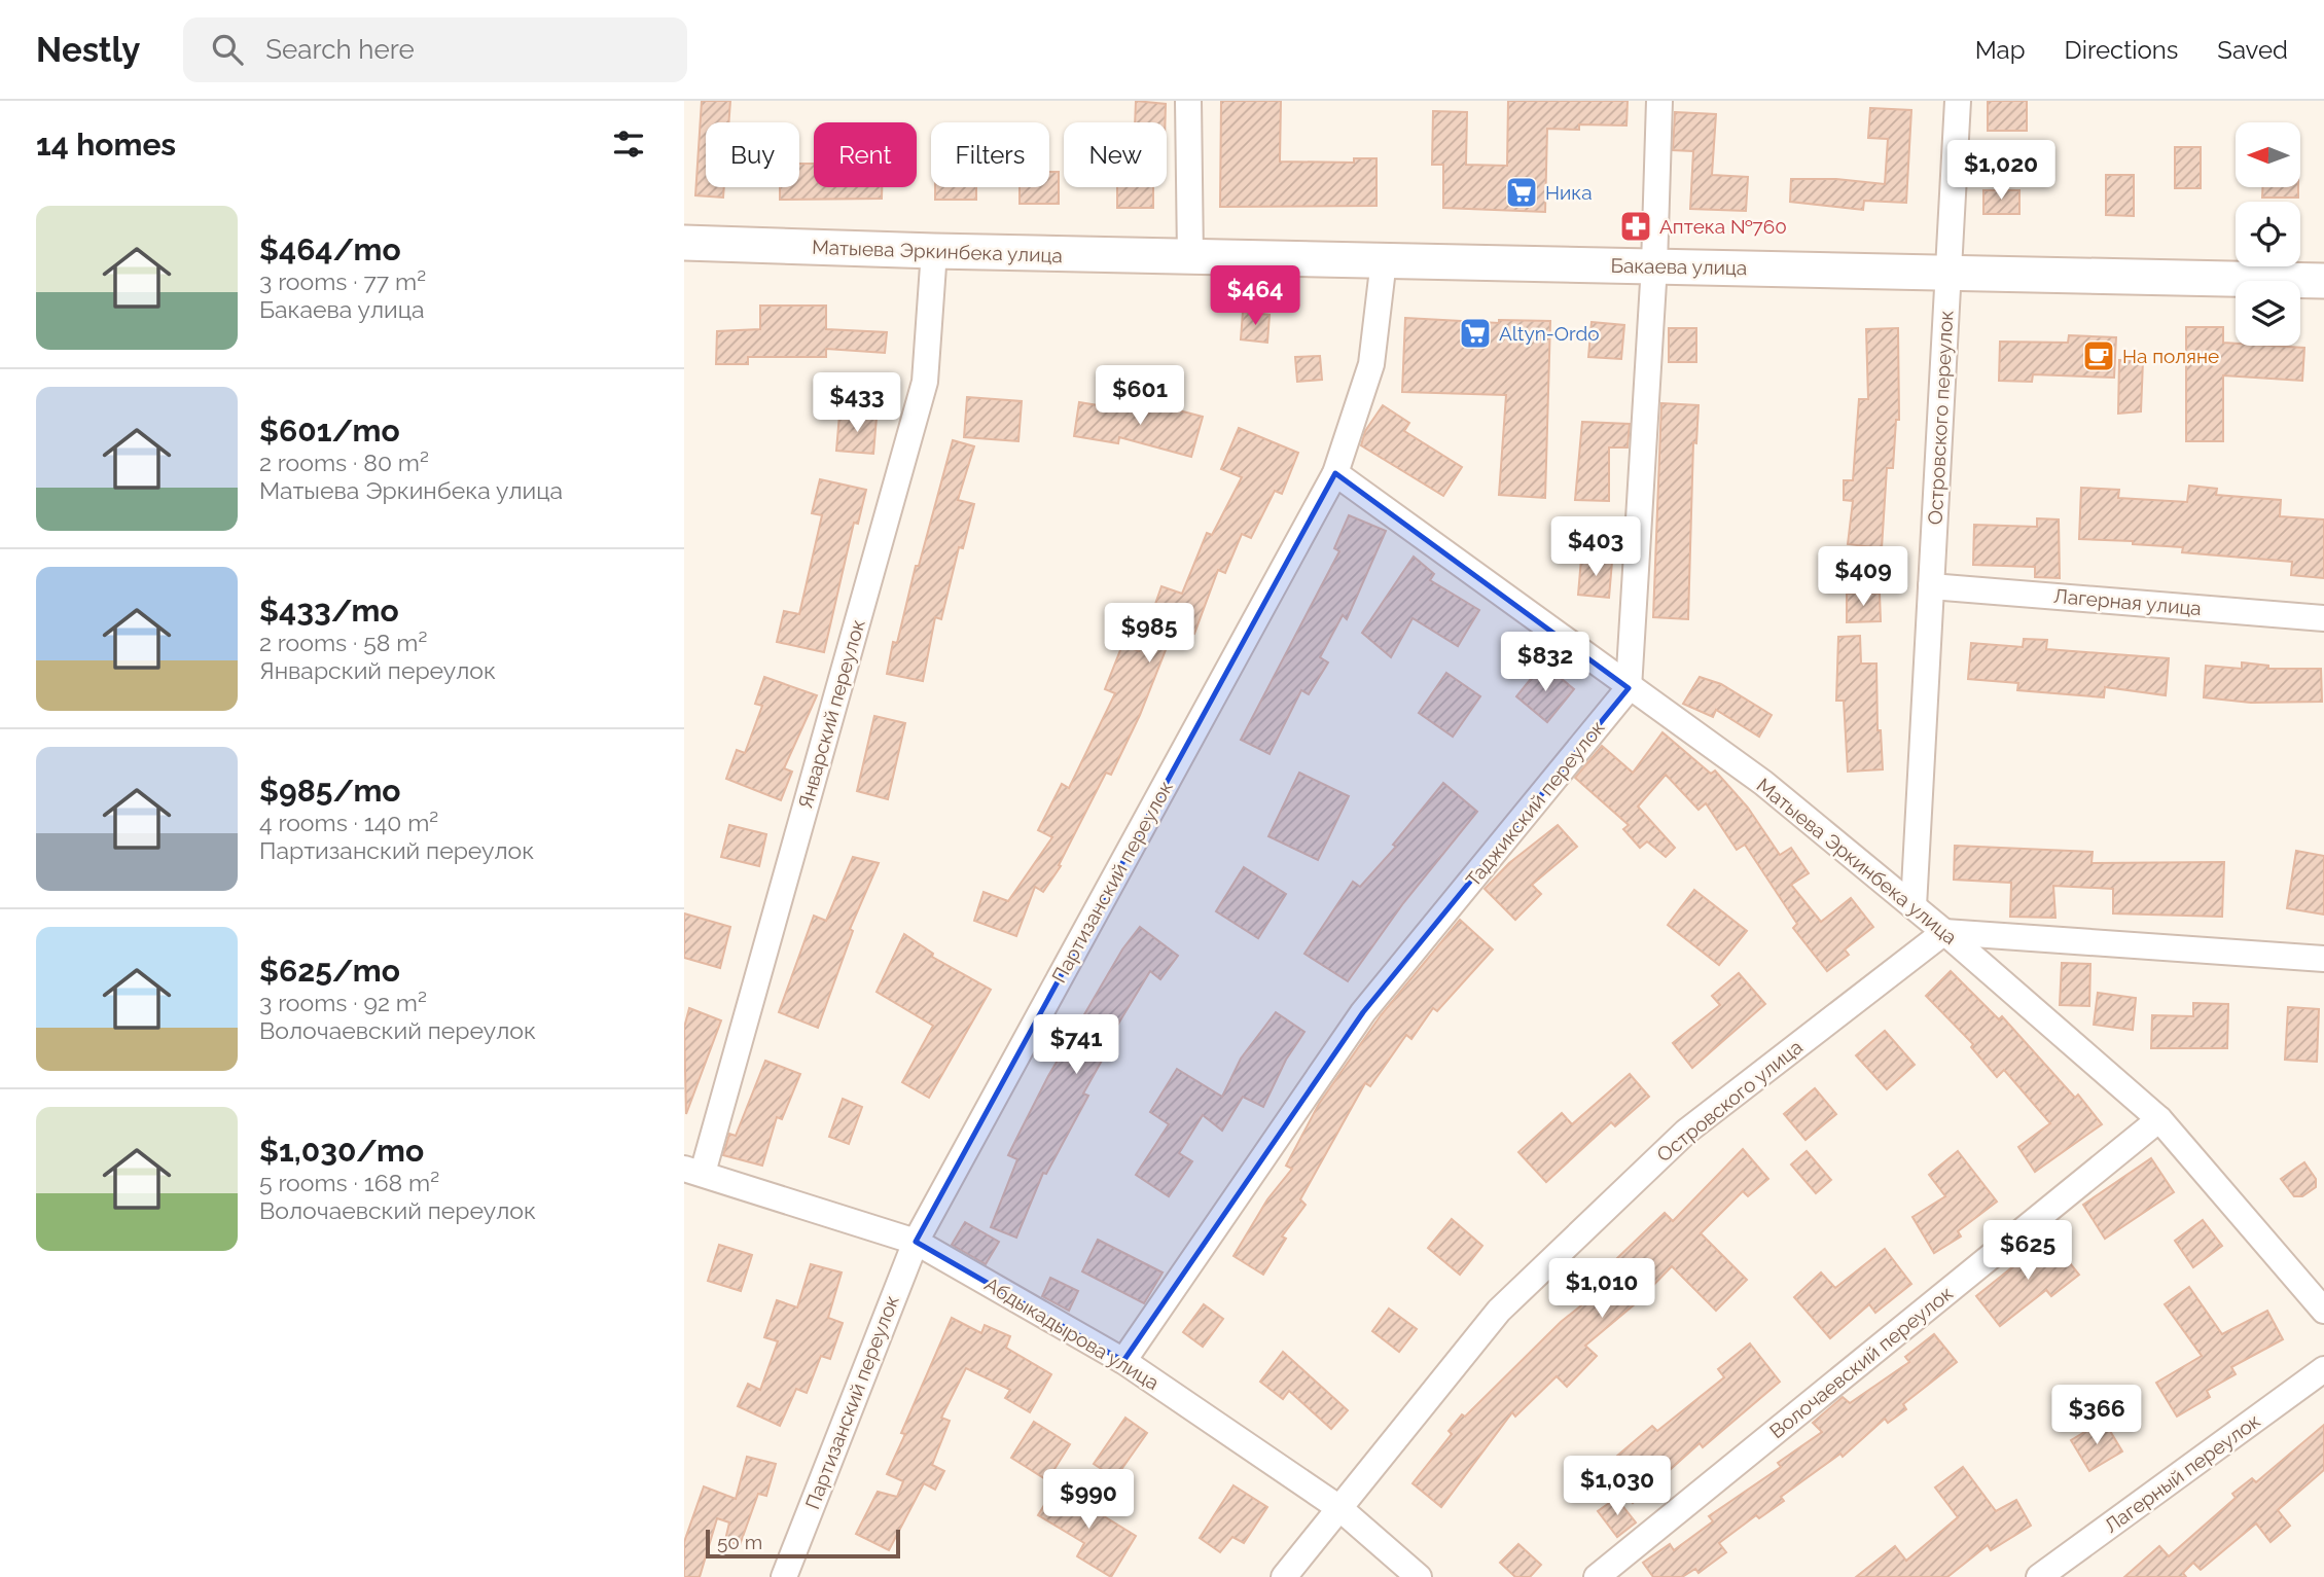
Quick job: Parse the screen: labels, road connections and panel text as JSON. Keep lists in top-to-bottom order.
{
  "streets": {
    "main road": ["Матыева Эркинбека улица", "Бакаева улица"],
    "street": [
      "Островского переулок",
      "Лагерная улица",
      "Январский переулок",
      "Таджикский переулок",
      "Партизанский переулок",
      "Островского улица",
      "Абдыкадырова улица",
      "Волочаевский переулок",
      "Лагерный переулок"
    ]
  },
  "crossings": [
    ["Матыева Эркинбека улица", "Бакаева улица"],
    ["Матыева Эркинбека улица", "Островского переулок"],
    ["Матыева Эркинбека улица", "Январский переулок"],
    ["Матыева Эркинбека улица", "Таджикский переулок"],
    ["Матыева Эркинбека улица", "Партизанский переулок"],
    ["Матыева Эркинбека улица", "Островского улица"],
    ["Матыева Эркинбека улица", "Волочаевский переулок"],
    ["Бакаева улица", "Островского переулок"],
    ["Бакаева улица", "Партизанский переулок"],
    ["Островского переулок", "Лагерная улица"],
    ["Январский переулок", "Абдыкадырова улица"],
    ["Таджикский переулок", "Абдыкадырова улица"],
    ["Партизанский переулок", "Абдыкадырова улица"],
    ["Островского улица", "Абдыкадырова улица"]
  ],
  "places": {
    "supermarket": ["Ника", "Altyn-Ordo"],
    "pharmacy": ["Аптека №760"],
    "cafe": ["На поляне"]
  },
  "scale_bar": "50 m",
  "north": "left",
  "page": {
    "header": "Nestly",
    "search": "Search here",
    "nav": ["Map", "Directions", "Saved"],
    "heading": "14 homes",
    "chip": [
      "Buy",
      "Rent",
      "Filters",
      "New"
    ],
    "price": [
      "$1,020",
      "$464",
      "$601",
      "$433",
      "$403",
      "$409",
      "$985",
      "$832",
      "$741",
      "$625",
      "$1,010",
      "$366",
      "$1,030",
      "$990"
    ],
    "list": [
      {
        "name": "$464/mo",
        "note": "3 rooms · 77 m² · Бакаева улица"
      },
      {
        "name": "$601/mo",
        "note": "2 rooms · 80 m² · Матыева Эркинбека улица"
      },
      {
        "name": "$433/mo",
        "note": "2 rooms · 58 m² · Январский переулок"
      },
      {
        "name": "$985/mo",
        "note": "4 rooms · 140 m² · Партизанский переулок"
      },
      {
        "name": "$625/mo",
        "note": "3 rooms · 92 m² · Волочаевский переулок"
      },
      {
        "name": "$1,030/mo",
        "note": "5 rooms · 168 m² · Волочаевский переулок"
      }
    ],
    "scale": "50 m"
  }
}
